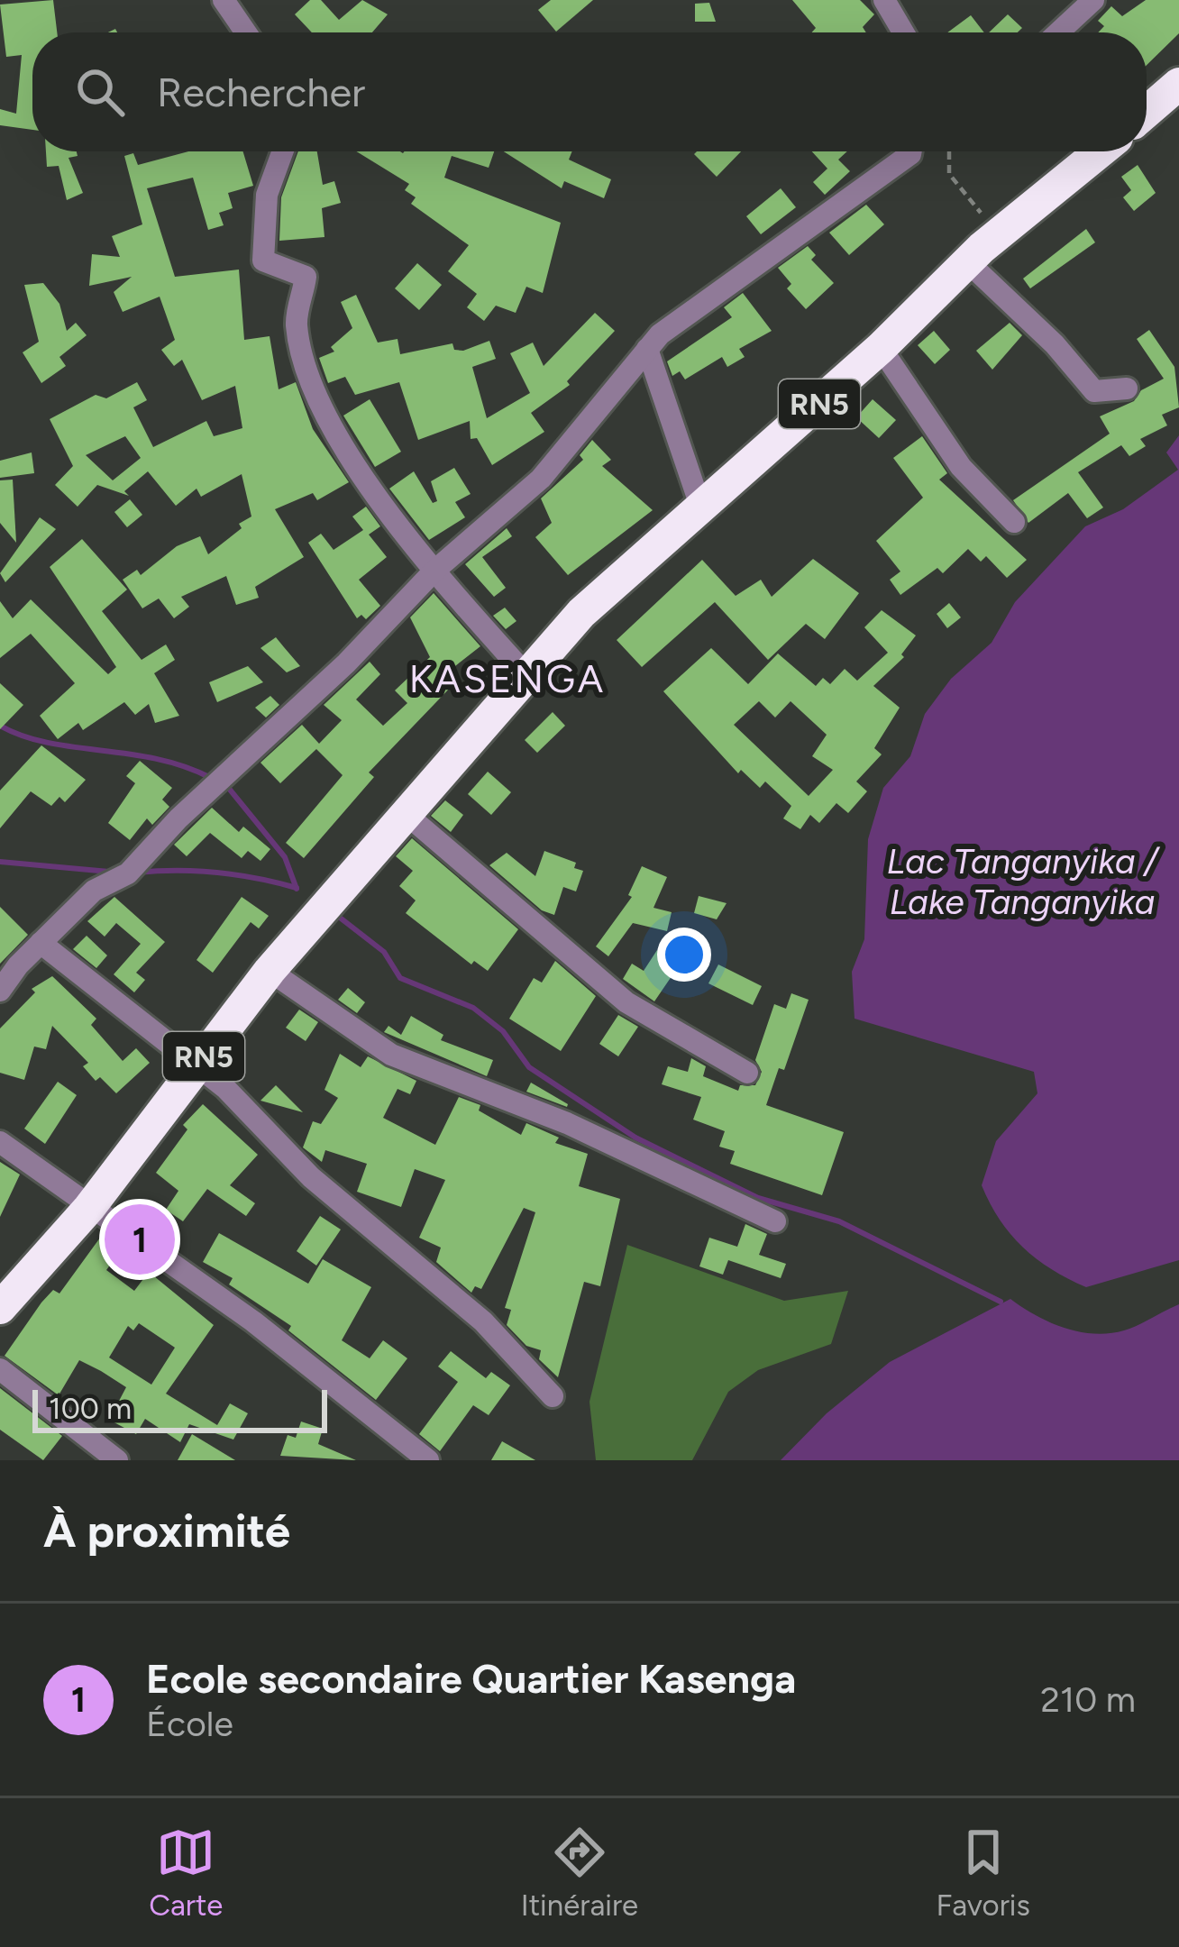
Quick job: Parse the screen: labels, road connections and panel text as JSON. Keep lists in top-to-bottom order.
{
  "streets": {
    "highway": ["RN5"]
  },
  "districts": ["KASENGA"],
  "water": ["Lac Tanganyika / Lake Tanganyika"],
  "scale_bar": "100 m",
  "page": {
    "search": "Rechercher",
    "pins": "1",
    "scale": "100 m",
    "heading": "À proximité",
    "list": [
      {
        "mark": "1",
        "name": "Ecole secondaire Quartier Kasenga",
        "note": "École",
        "value": "210 m"
      }
    ],
    "nav": ["Carte", "Itinéraire", "Favoris"]
  }
}
